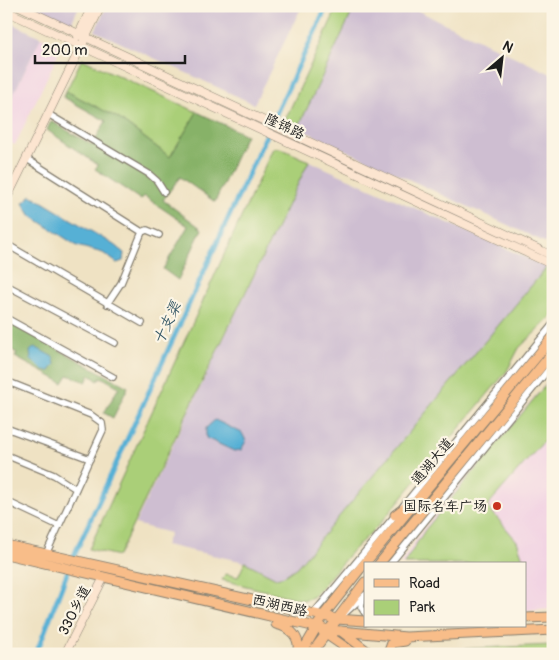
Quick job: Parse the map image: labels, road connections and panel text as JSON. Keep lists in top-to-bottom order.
{
  "streets": {
    "main road": [
      "隆锦路",
      "通湖大道",
      "西湖西路",
      "330乡道"
    ]
  },
  "crossings": [
    ["通湖大道", "西湖西路"],
    ["西湖西路", "330乡道"]
  ],
  "water": ["十支渠"],
  "places": ["国际名车广场"],
  "legend": ["Road", "Park"],
  "scale_bar": "200 m",
  "north": "top right"
}
